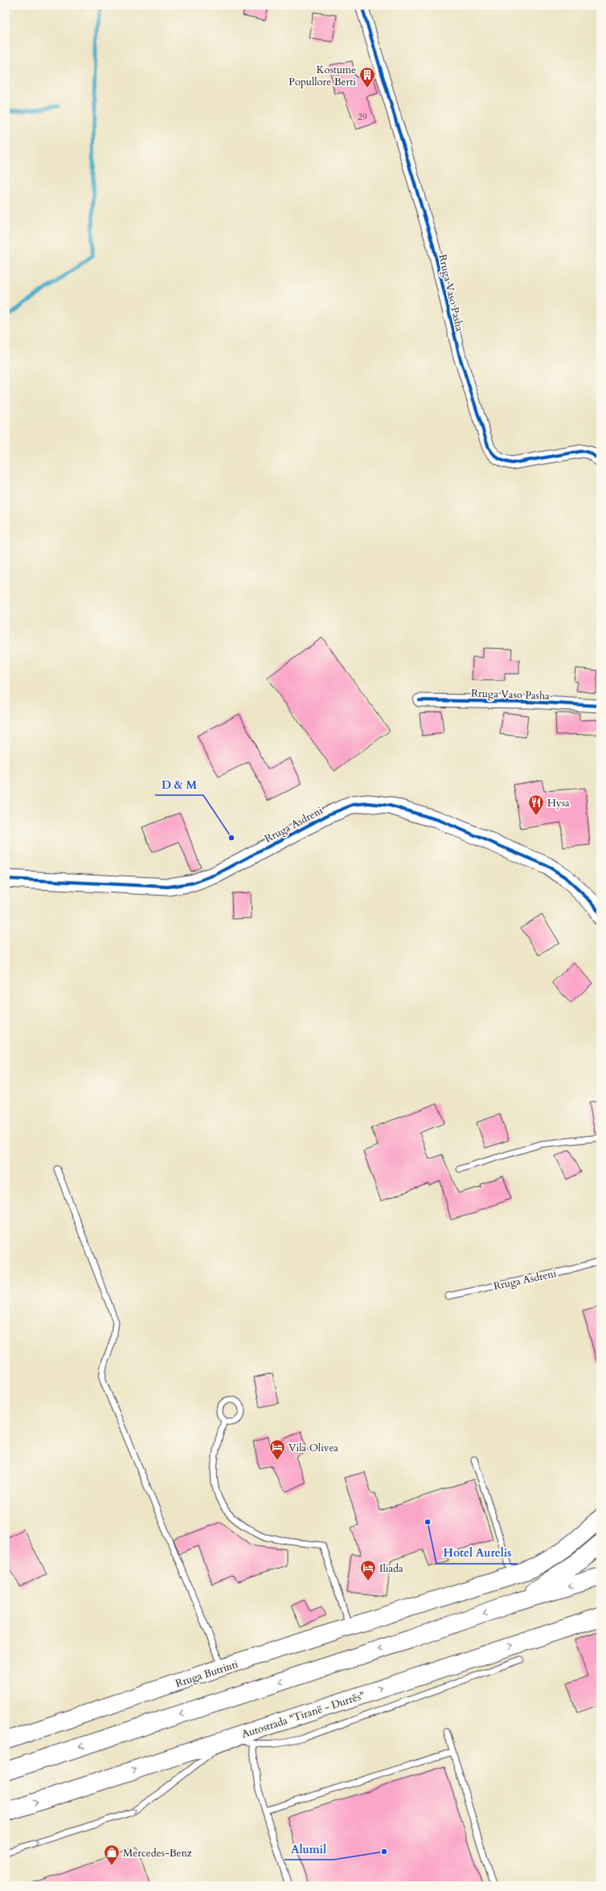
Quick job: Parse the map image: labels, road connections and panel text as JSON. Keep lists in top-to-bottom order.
{
  "streets": {
    "highway": ["Autostrada \"Tiranë - Durrës\""],
    "main road": ["Rruga Asdreni", "Rruga Butrinti"],
    "street": ["Rruga Vaso Pasha"]
  },
  "places": {
    "building": ["Kostume Popullore Berti"],
    "restaurant": ["Hysa"],
    "other": ["D & M", "Hotel Aurelis", "Alumil"],
    "hotel": ["Vila Olivea", "Iliada"],
    "shop": ["Mercedes-Benz"]
  },
  "house_numbers": ["29"]
}
